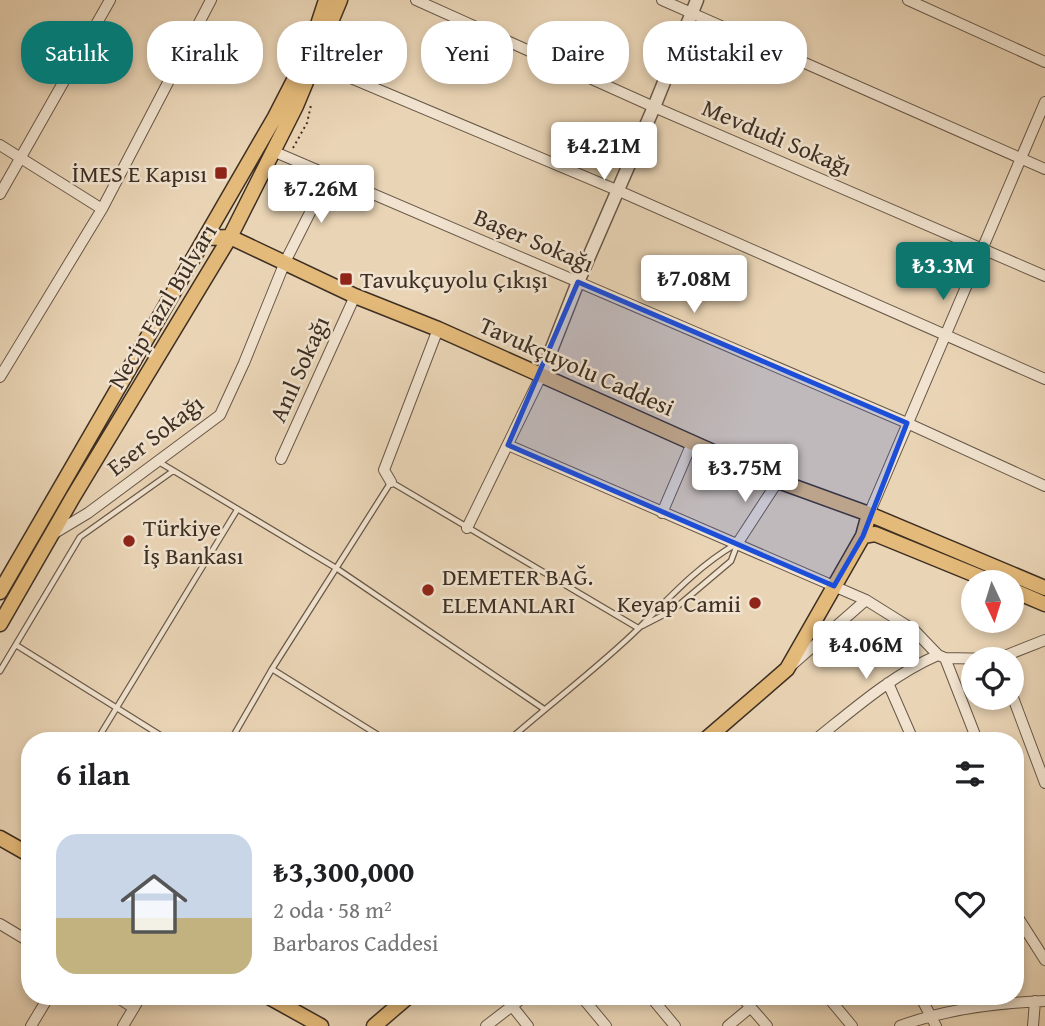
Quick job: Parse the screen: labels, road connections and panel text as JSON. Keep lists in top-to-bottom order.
{
  "streets": {
    "main road": ["Necip Fazıl Bulvarı", "Tavukçuyolu Caddesi"],
    "street": [
      "Mevdudi Sokağı",
      "Başer Sokağı",
      "Anıl Sokağı",
      "Eser Sokağı"
    ]
  },
  "crossings": [
    ["Başer Sokağı", "Necip Fazıl Bulvarı"],
    ["Başer Sokağı", "Eser Sokağı"],
    ["Necip Fazıl Bulvarı", "Tavukçuyolu Caddesi"],
    ["Necip Fazıl Bulvarı", "Eser Sokağı"],
    ["Tavukçuyolu Caddesi", "Anıl Sokağı"],
    ["Tavukçuyolu Caddesi", "Eser Sokağı"]
  ],
  "places": {
    "transit": ["İMES E Kapısı", "Tavukçuyolu Çıkışı"],
    "other": ["Türkiye İş Bankası", "DEMETER BAĞ. ELEMANLARI", "Keyap Camii"]
  },
  "north": "bottom",
  "page": {
    "chip": [
      "Satılık",
      "Kiralık",
      "Filtreler",
      "Yeni",
      "Daire",
      "Müstakil ev"
    ],
    "price": [
      "₺4.21M",
      "₺7.26M",
      "₺3.3M",
      "₺7.08M",
      "₺3.75M",
      "₺4.06M"
    ],
    "heading": "6 ilan",
    "list": [
      {
        "name": "₺3,300,000",
        "note": "2 oda · 58 m² · Barbaros Caddesi"
      }
    ]
  }
}
